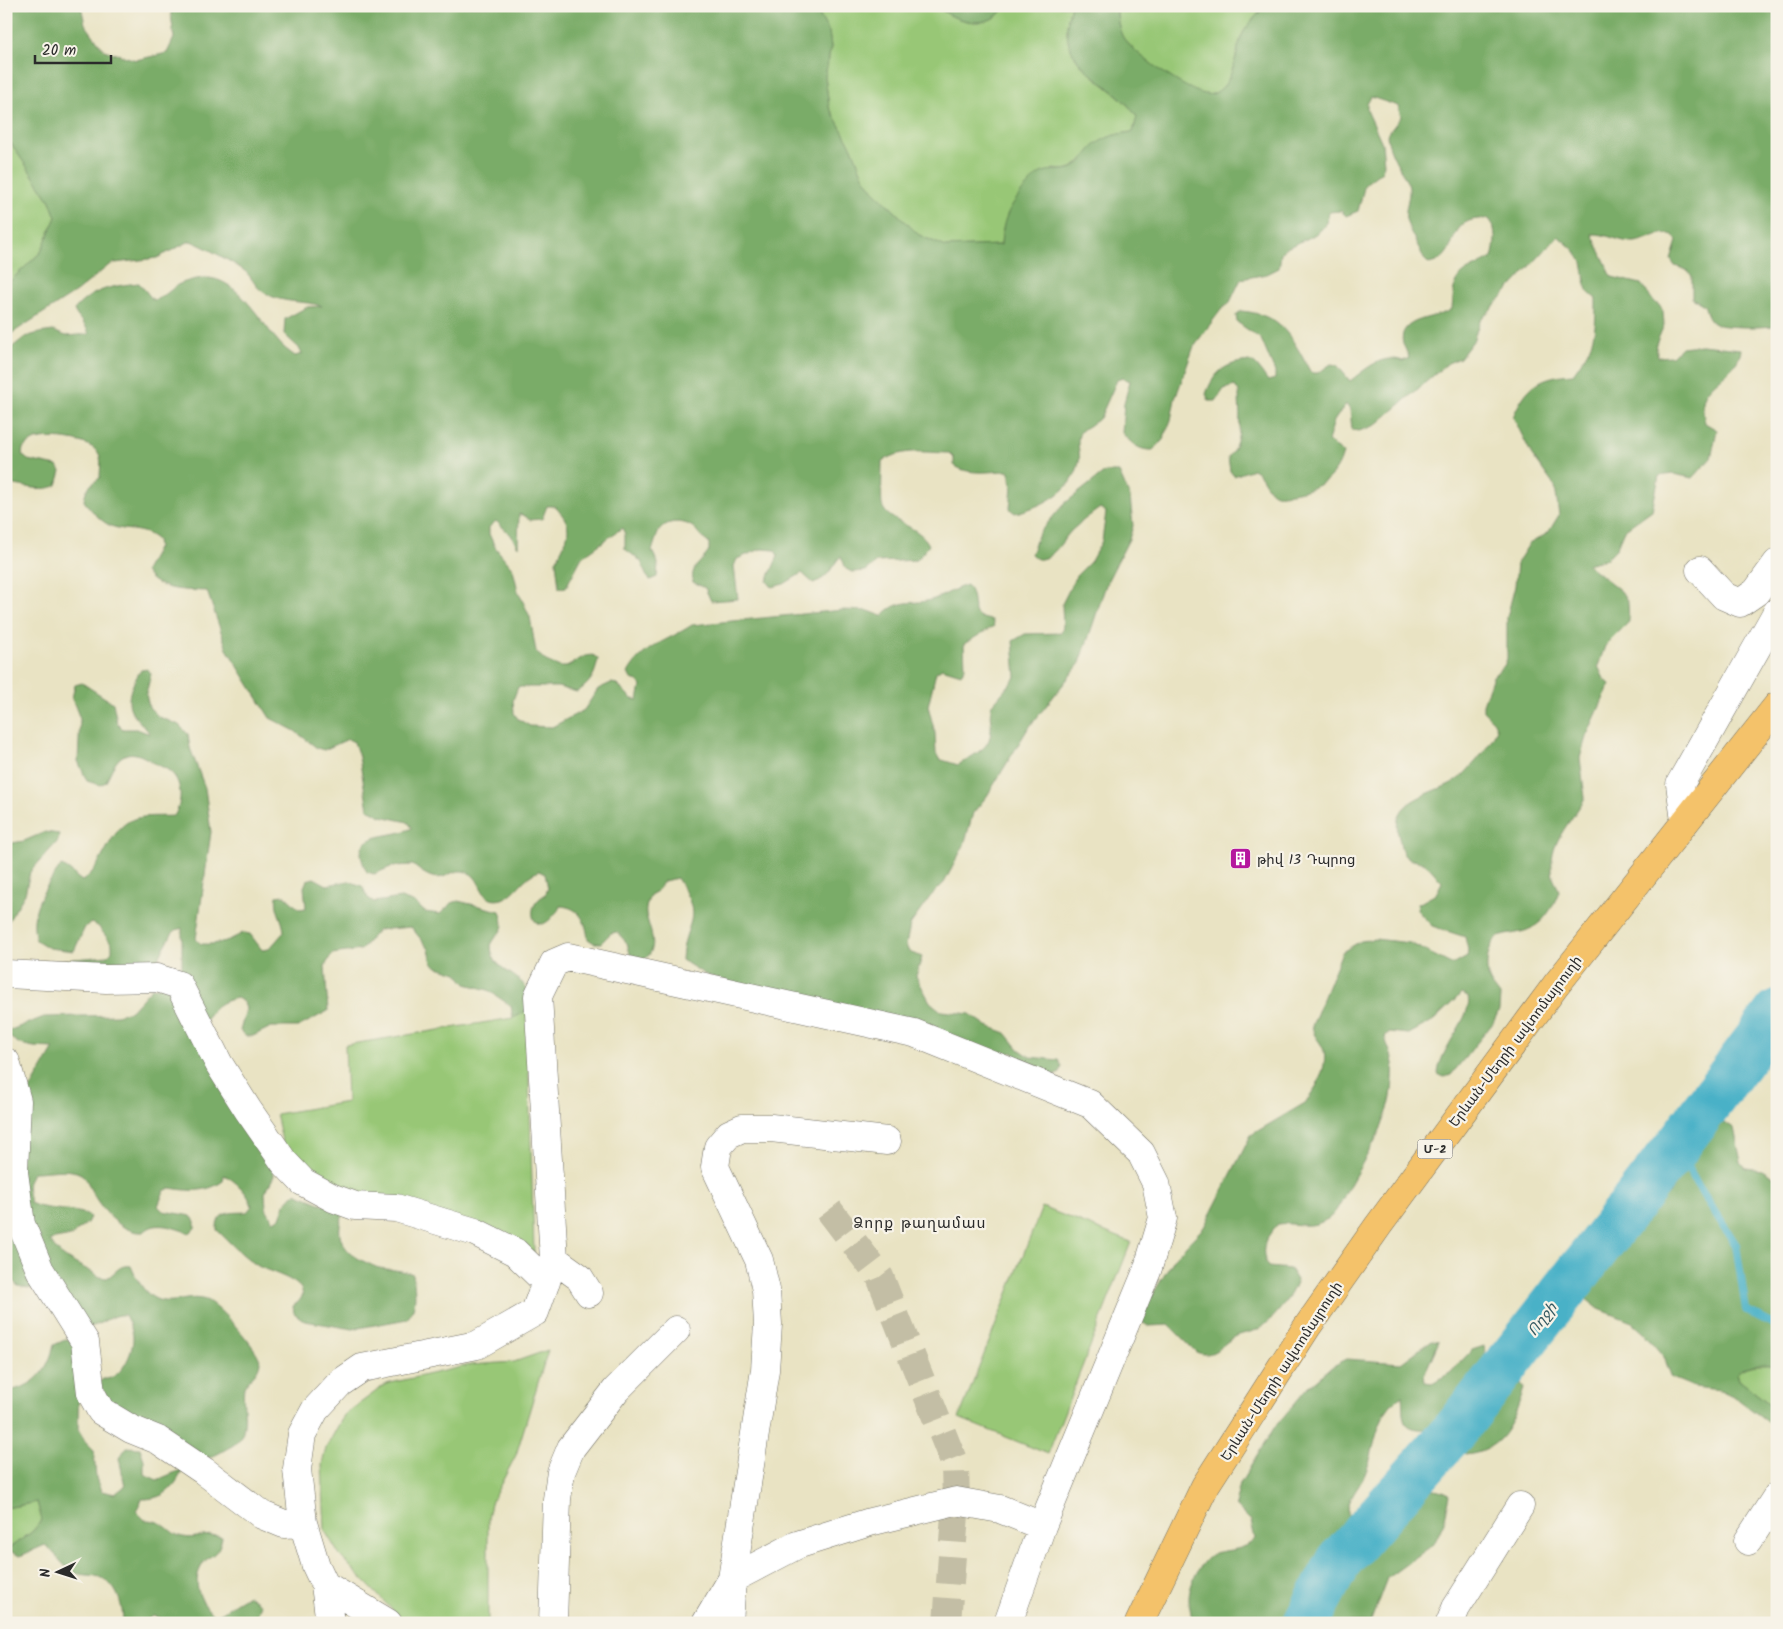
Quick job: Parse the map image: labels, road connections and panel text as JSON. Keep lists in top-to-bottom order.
{
  "streets": {
    "highway": ["Երևան-Մեղրի ավտոմայրուղի", "Մ-2"]
  },
  "districts": ["Ձորք թաղամաս"],
  "water": ["Ողջի"],
  "places": {
    "building": ["թիվ 13 Դպրոց"]
  },
  "scale_bar": "20 m",
  "north": "left"
}
